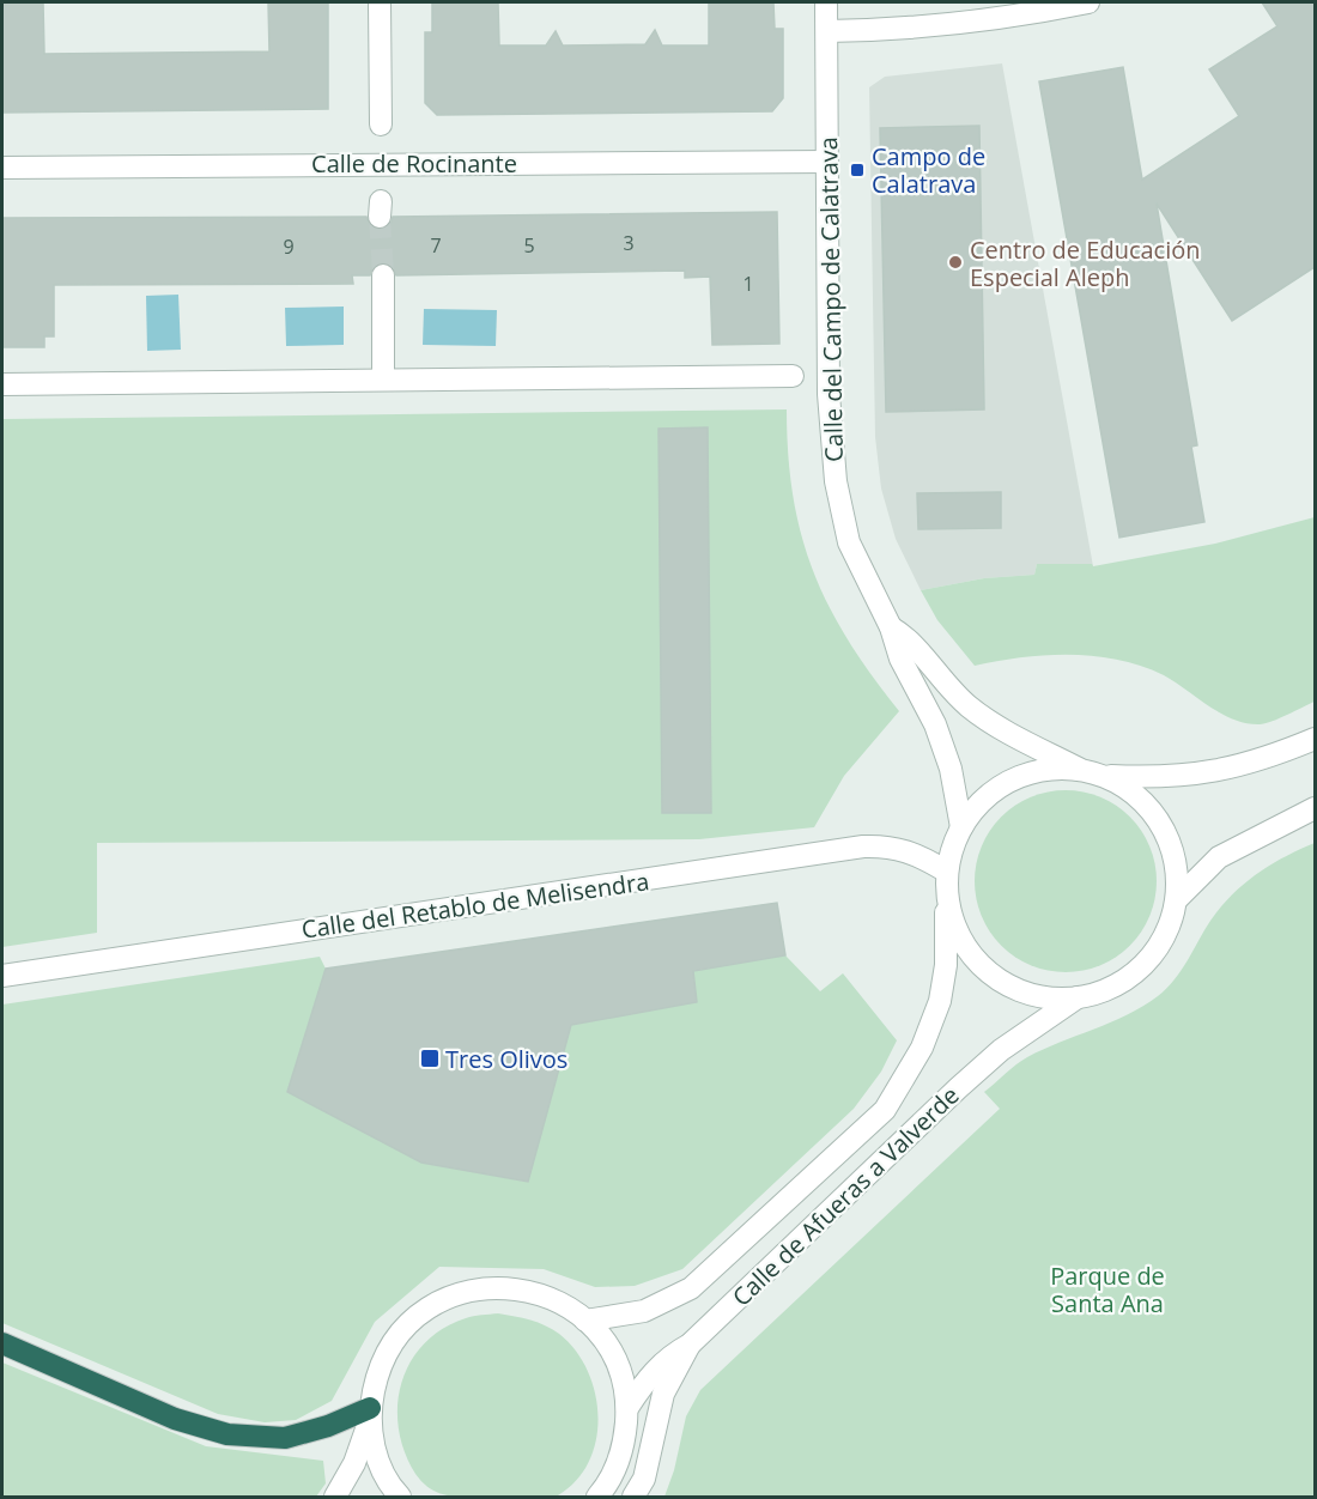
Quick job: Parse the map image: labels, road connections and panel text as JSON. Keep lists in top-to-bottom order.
{
  "streets": {
    "street": [
      "Calle de Rocinante",
      "Calle del Campo de Calatrava",
      "Calle del Retablo de Melisendra",
      "Calle de Afueras a Valverde"
    ]
  },
  "crossings": [
    ["Calle de Rocinante", "Calle del Campo de Calatrava"],
    ["Calle del Campo de Calatrava", "Calle del Retablo de Melisendra"],
    ["Calle del Campo de Calatrava", "Calle de Afueras a Valverde"],
    ["Calle del Retablo de Melisendra", "Calle de Afueras a Valverde"]
  ],
  "parks": ["Parque de Santa Ana"],
  "places": {
    "transit": ["Campo de Calatrava", "Tres Olivos"],
    "other": ["Centro de Educación Especial Aleph"]
  },
  "house_numbers": [
    "3",
    "7",
    "5",
    "9",
    "1"
  ]
}
